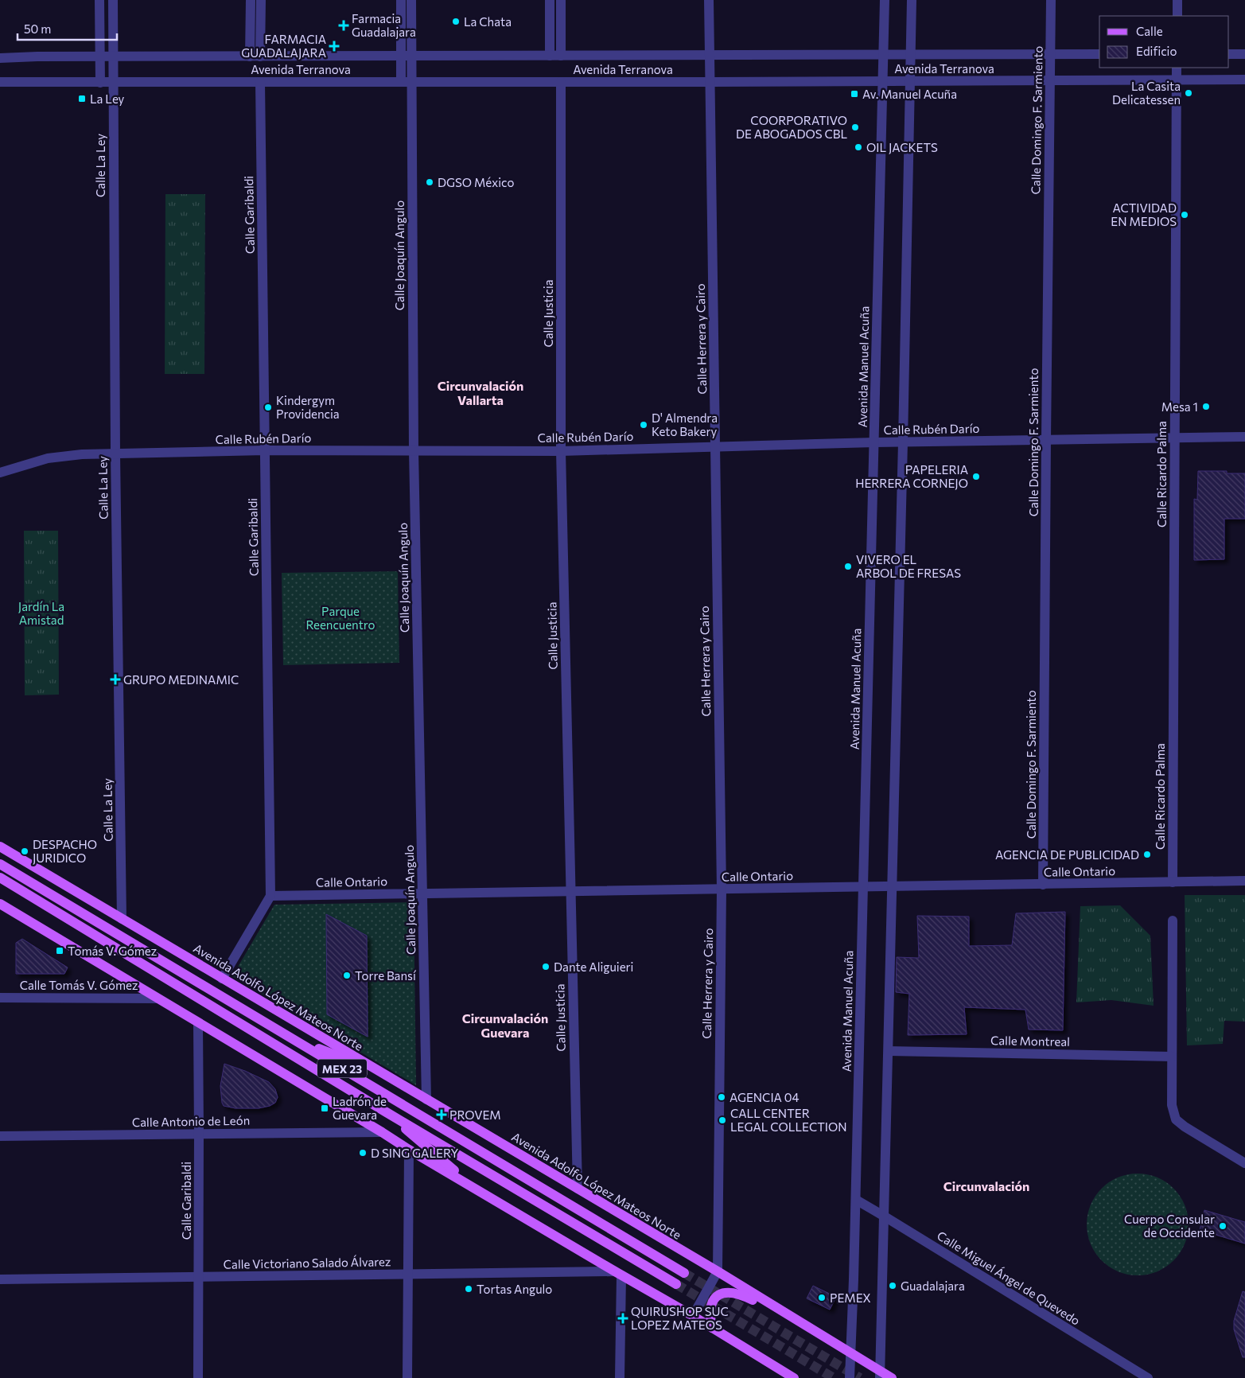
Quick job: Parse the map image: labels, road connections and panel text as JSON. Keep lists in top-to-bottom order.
{
  "streets": {
    "main road": ["Avenida Adolfo López Mateos Norte", "MEX 23"],
    "street": [
      "Avenida Terranova",
      "Calle Domingo F. Sarmiento",
      "Calle La Ley",
      "Calle Garibaldi",
      "Calle Joaquín Angulo",
      "Calle Justicia",
      "Calle Herrera y Cairo",
      "Avenida Manuel Acuña",
      "Calle Rubén Darío",
      "Calle Ricardo Palma",
      "Calle Ontario",
      "Calle Tomás V. Gómez",
      "Calle Montreal",
      "Calle Antonio de León",
      "Calle Victoriano Salado Álvarez",
      "Calle Miguel Ángel de Quevedo"
    ]
  },
  "crossings": [
    ["Avenida Terranova", "Calle Domingo F. Sarmiento"],
    ["Avenida Terranova", "Calle La Ley"],
    ["Avenida Terranova", "Calle Garibaldi"],
    ["Avenida Terranova", "Calle Joaquín Angulo"],
    ["Avenida Terranova", "Calle Justicia"],
    ["Avenida Terranova", "Calle Herrera y Cairo"],
    ["Avenida Terranova", "Avenida Manuel Acuña"],
    ["Avenida Terranova", "Calle Ricardo Palma"],
    ["Calle Domingo F. Sarmiento", "Calle Rubén Darío"],
    ["Calle Domingo F. Sarmiento", "Calle Ontario"],
    ["Calle La Ley", "Calle Rubén Darío"],
    ["Calle La Ley", "Avenida Adolfo López Mateos Norte"],
    ["Calle Garibaldi", "Calle Rubén Darío"],
    ["Calle Garibaldi", "Calle Ontario"],
    ["Calle Garibaldi", "Calle Antonio de León"],
    ["Calle Garibaldi", "Calle Victoriano Salado Álvarez"],
    ["Calle Joaquín Angulo", "Calle Rubén Darío"],
    ["Calle Joaquín Angulo", "Calle Ontario"],
    ["Calle Joaquín Angulo", "Avenida Adolfo López Mateos Norte"],
    ["Calle Justicia", "Calle Rubén Darío"],
    ["Calle Justicia", "Calle Ontario"],
    ["Calle Justicia", "Avenida Adolfo López Mateos Norte"],
    ["Calle Herrera y Cairo", "Calle Rubén Darío"],
    ["Calle Herrera y Cairo", "Calle Ontario"],
    ["Calle Herrera y Cairo", "Avenida Adolfo López Mateos Norte"],
    ["Avenida Manuel Acuña", "Calle Rubén Darío"],
    ["Avenida Manuel Acuña", "Calle Ontario"],
    ["Avenida Manuel Acuña", "Avenida Adolfo López Mateos Norte"],
    ["Avenida Manuel Acuña", "Calle Miguel Ángel de Quevedo"],
    ["Calle Rubén Darío", "Calle Ricardo Palma"],
    ["Calle Ricardo Palma", "Calle Ontario"]
  ],
  "districts": ["Circunvalación Vallarta", "Circunvalación Guevara", "Circunvalación"],
  "parks": ["Jardín La Amistad", "Parque Reencuentro"],
  "places": {
    "other": [
      "La Chata",
      "La Casita Delicatessen",
      "COORPORATIVO DE ABOGADOS CBL",
      "OIL JACKETS",
      "DGSO México",
      "ACTIVIDAD EN MEDIOS",
      "Mesa 1",
      "Kindergym Providencia",
      "D' Almendra Keto Bakery",
      "PAPELERIA HERRERA CORNEJO",
      "VIVERO EL ARBOL DE FRESAS",
      "DESPACHO JURIDICO",
      "AGENCIA DE PUBLICIDAD",
      "Dante Aliguieri",
      "Torre Bansí",
      "AGENCIA 04",
      "CALL CENTER LEGAL COLLECTION",
      "D SING GALERY",
      "Cuerpo Consular de Occidente",
      "Guadalajara",
      "Tortas Angulo",
      "PEMEX"
    ],
    "health": [
      "Farmacia Guadalajara",
      "FARMACIA GUADALAJARA",
      "GRUPO MEDINAMIC",
      "PROVEM",
      "QUIRUSHOP SUC LOPEZ MATEOS"
    ],
    "transit": [
      "Av. Manuel Acuña",
      "La Ley",
      "Tomás V. Gómez",
      "Ladrón de Guevara"
    ]
  },
  "legend": ["Calle", "Edificio"],
  "scale_bar": "50 m"
}
